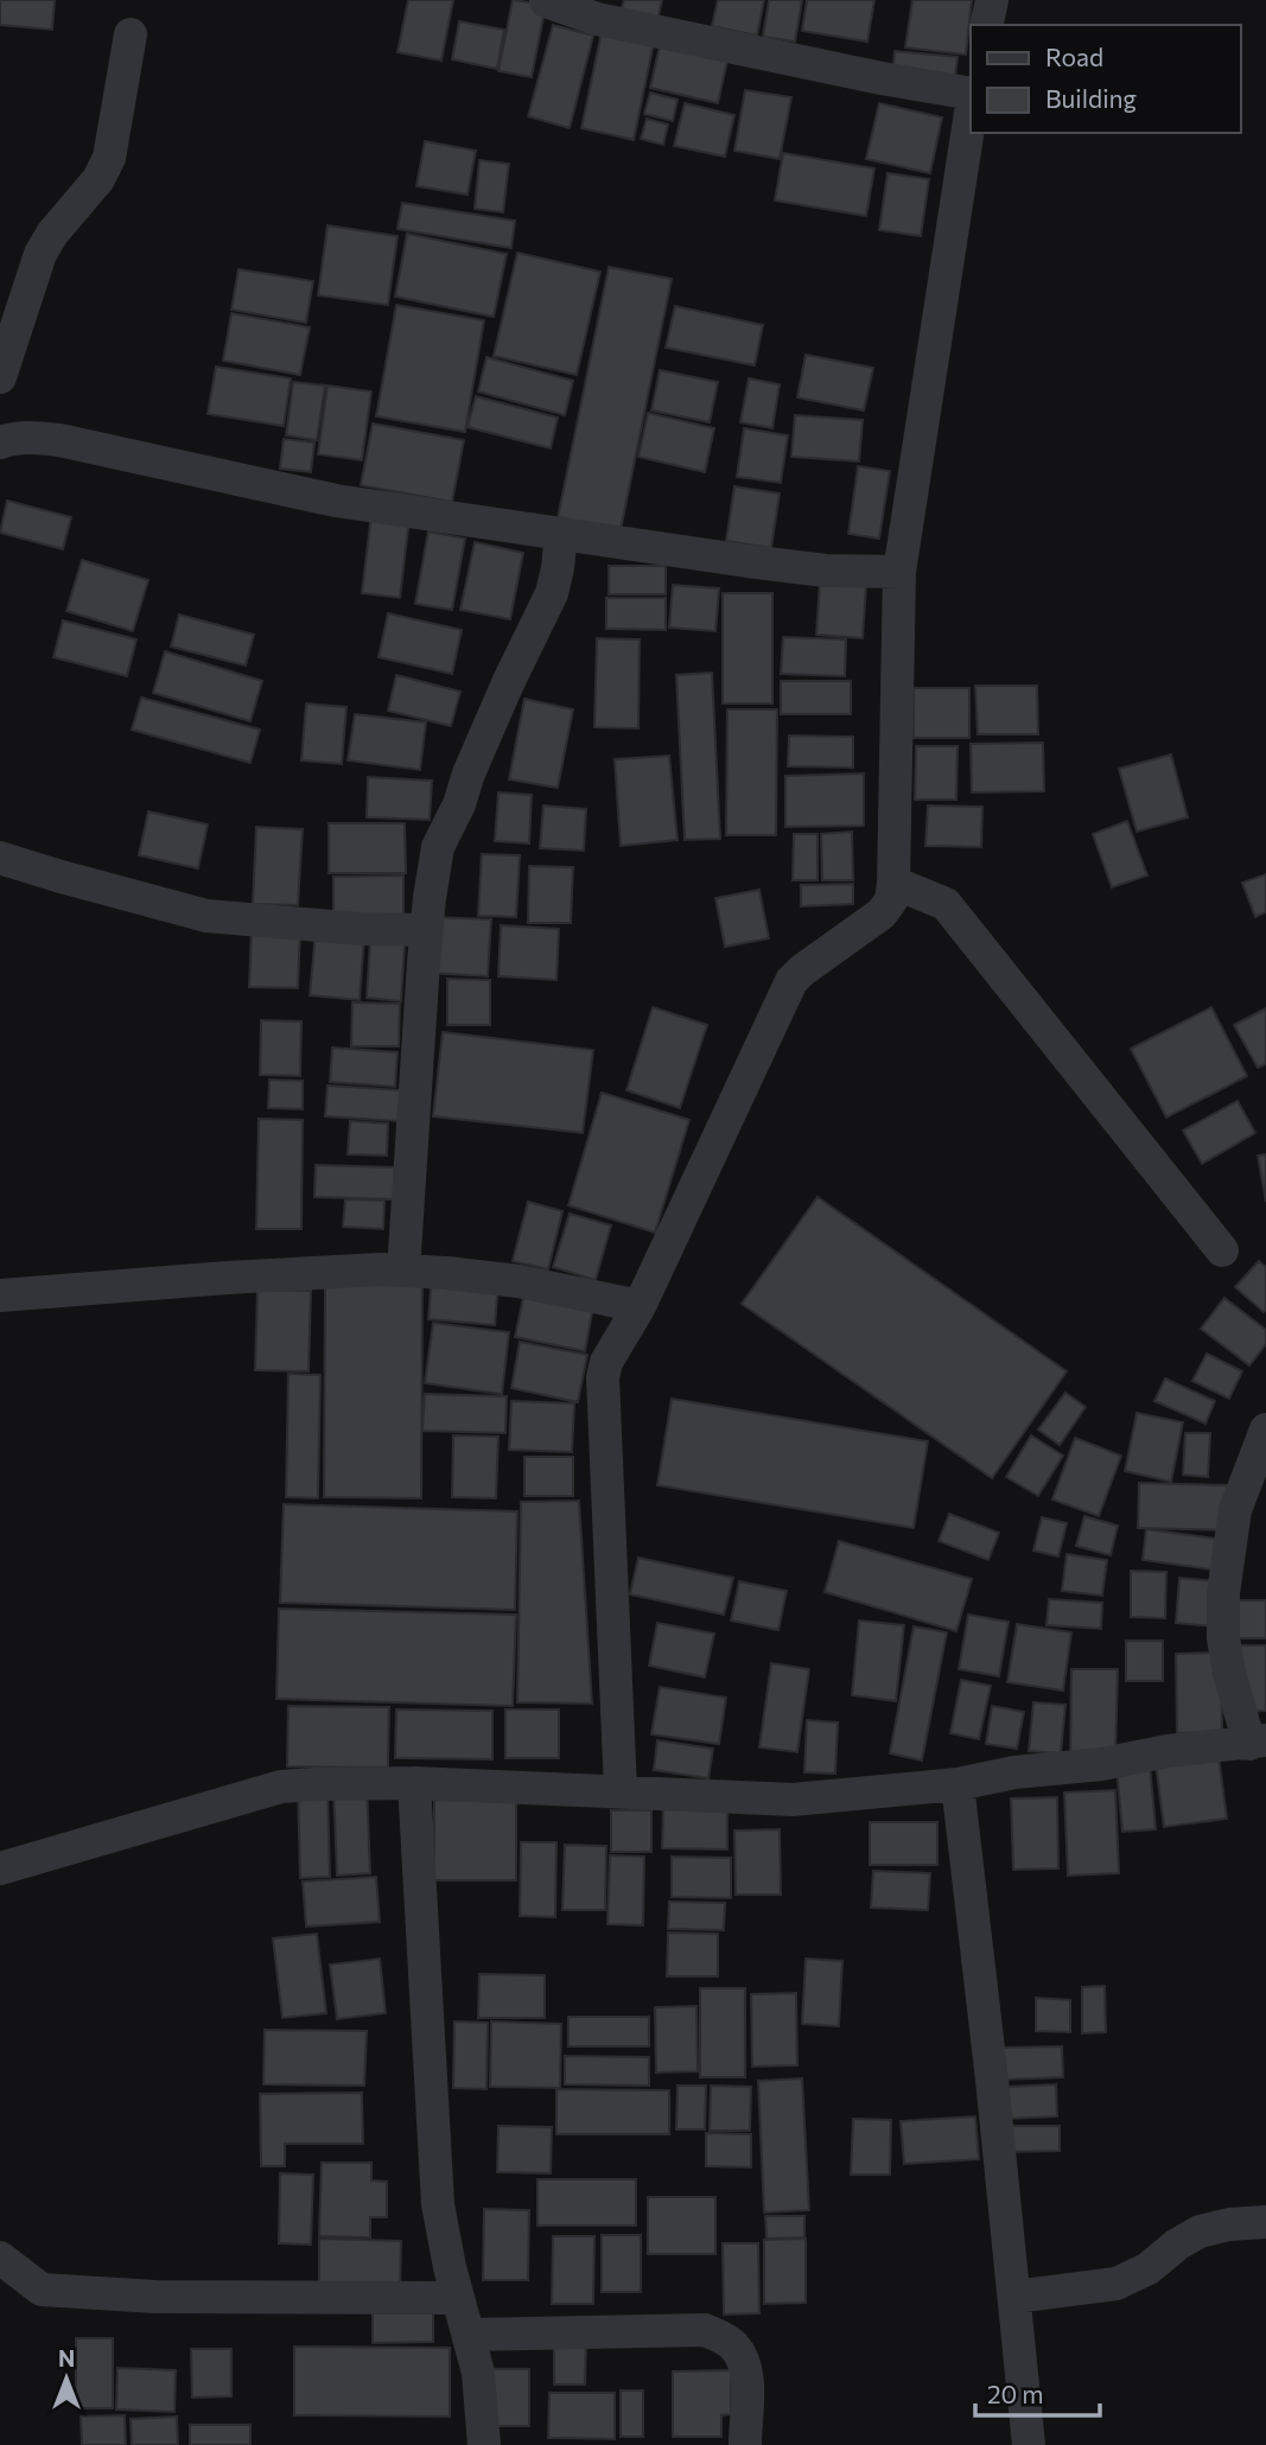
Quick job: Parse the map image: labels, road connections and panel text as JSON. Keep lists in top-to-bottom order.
{
  "legend": ["Road", "Building"],
  "scale_bar": "20 m",
  "north": "top"
}
